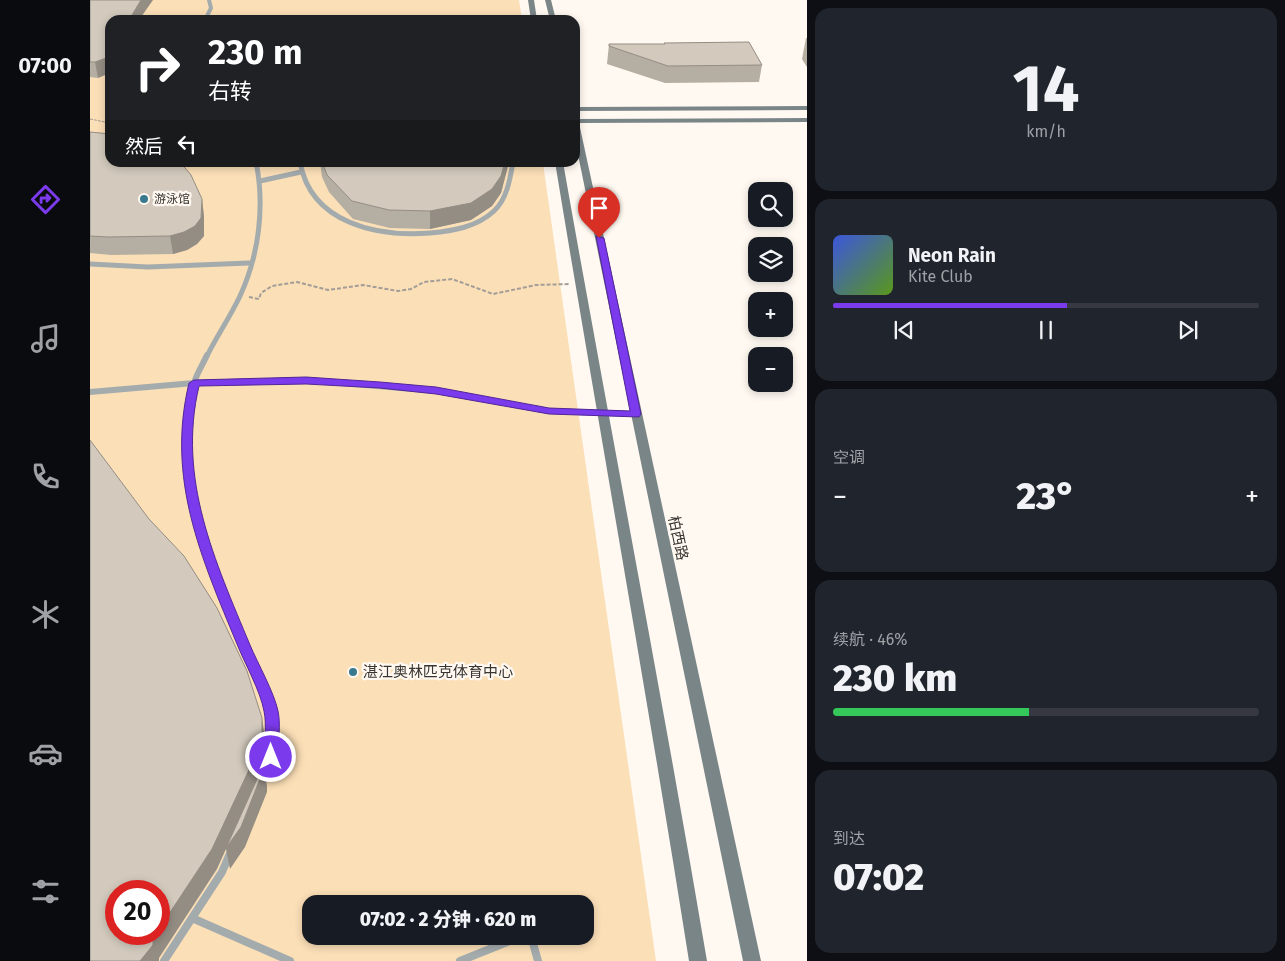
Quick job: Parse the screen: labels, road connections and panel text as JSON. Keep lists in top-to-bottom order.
{
  "streets": {
    "main road": ["柏西路"]
  },
  "places": ["游泳馆", "湛江奥林匹克体育中心"],
  "page": {
    "tabs": "07:00",
    "tile": [
      ["14", "km/h"],
      "空调",
      ["续航 · 46%", "230 km"],
      ["到达", "07:02"]
    ],
    "turn": ["230 m", "右转"],
    "then": "然后",
    "map_buttons": ["+", "−"],
    "song": ["Neon Rain", "Kite Club"],
    "heat": ["−", "23°", "+"],
    "limit": "20",
    "trip": "07:02 · 2 分钟 · 620 m"
  }
}
